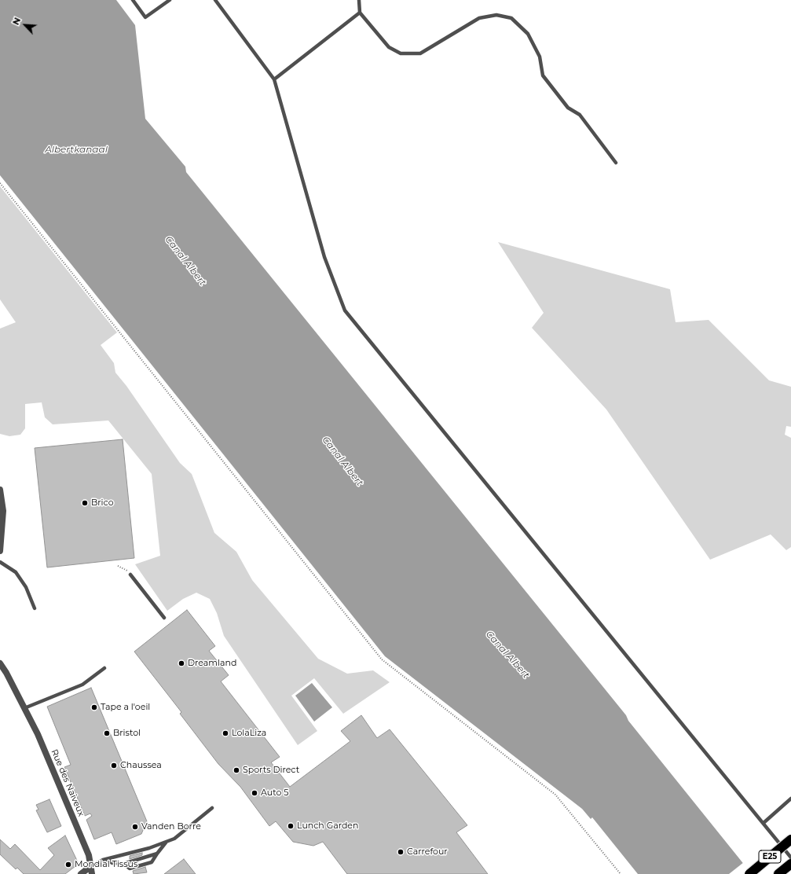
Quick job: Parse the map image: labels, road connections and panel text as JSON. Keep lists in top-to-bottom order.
{
  "streets": {
    "highway": ["E25"],
    "street": ["Rue des Naiveux"]
  },
  "water": ["Albertkanaal", "Canal Albert"],
  "places": [
    "Brico",
    "Dreamland",
    "Tape a l'oeil",
    "Bristol",
    "LolaLiza",
    "Chaussea",
    "Sports Direct",
    "Auto 5",
    "Lunch Garden",
    "Vanden Borre",
    "Carrefour",
    "Mondial Tissus"
  ],
  "north": "top left"
}
